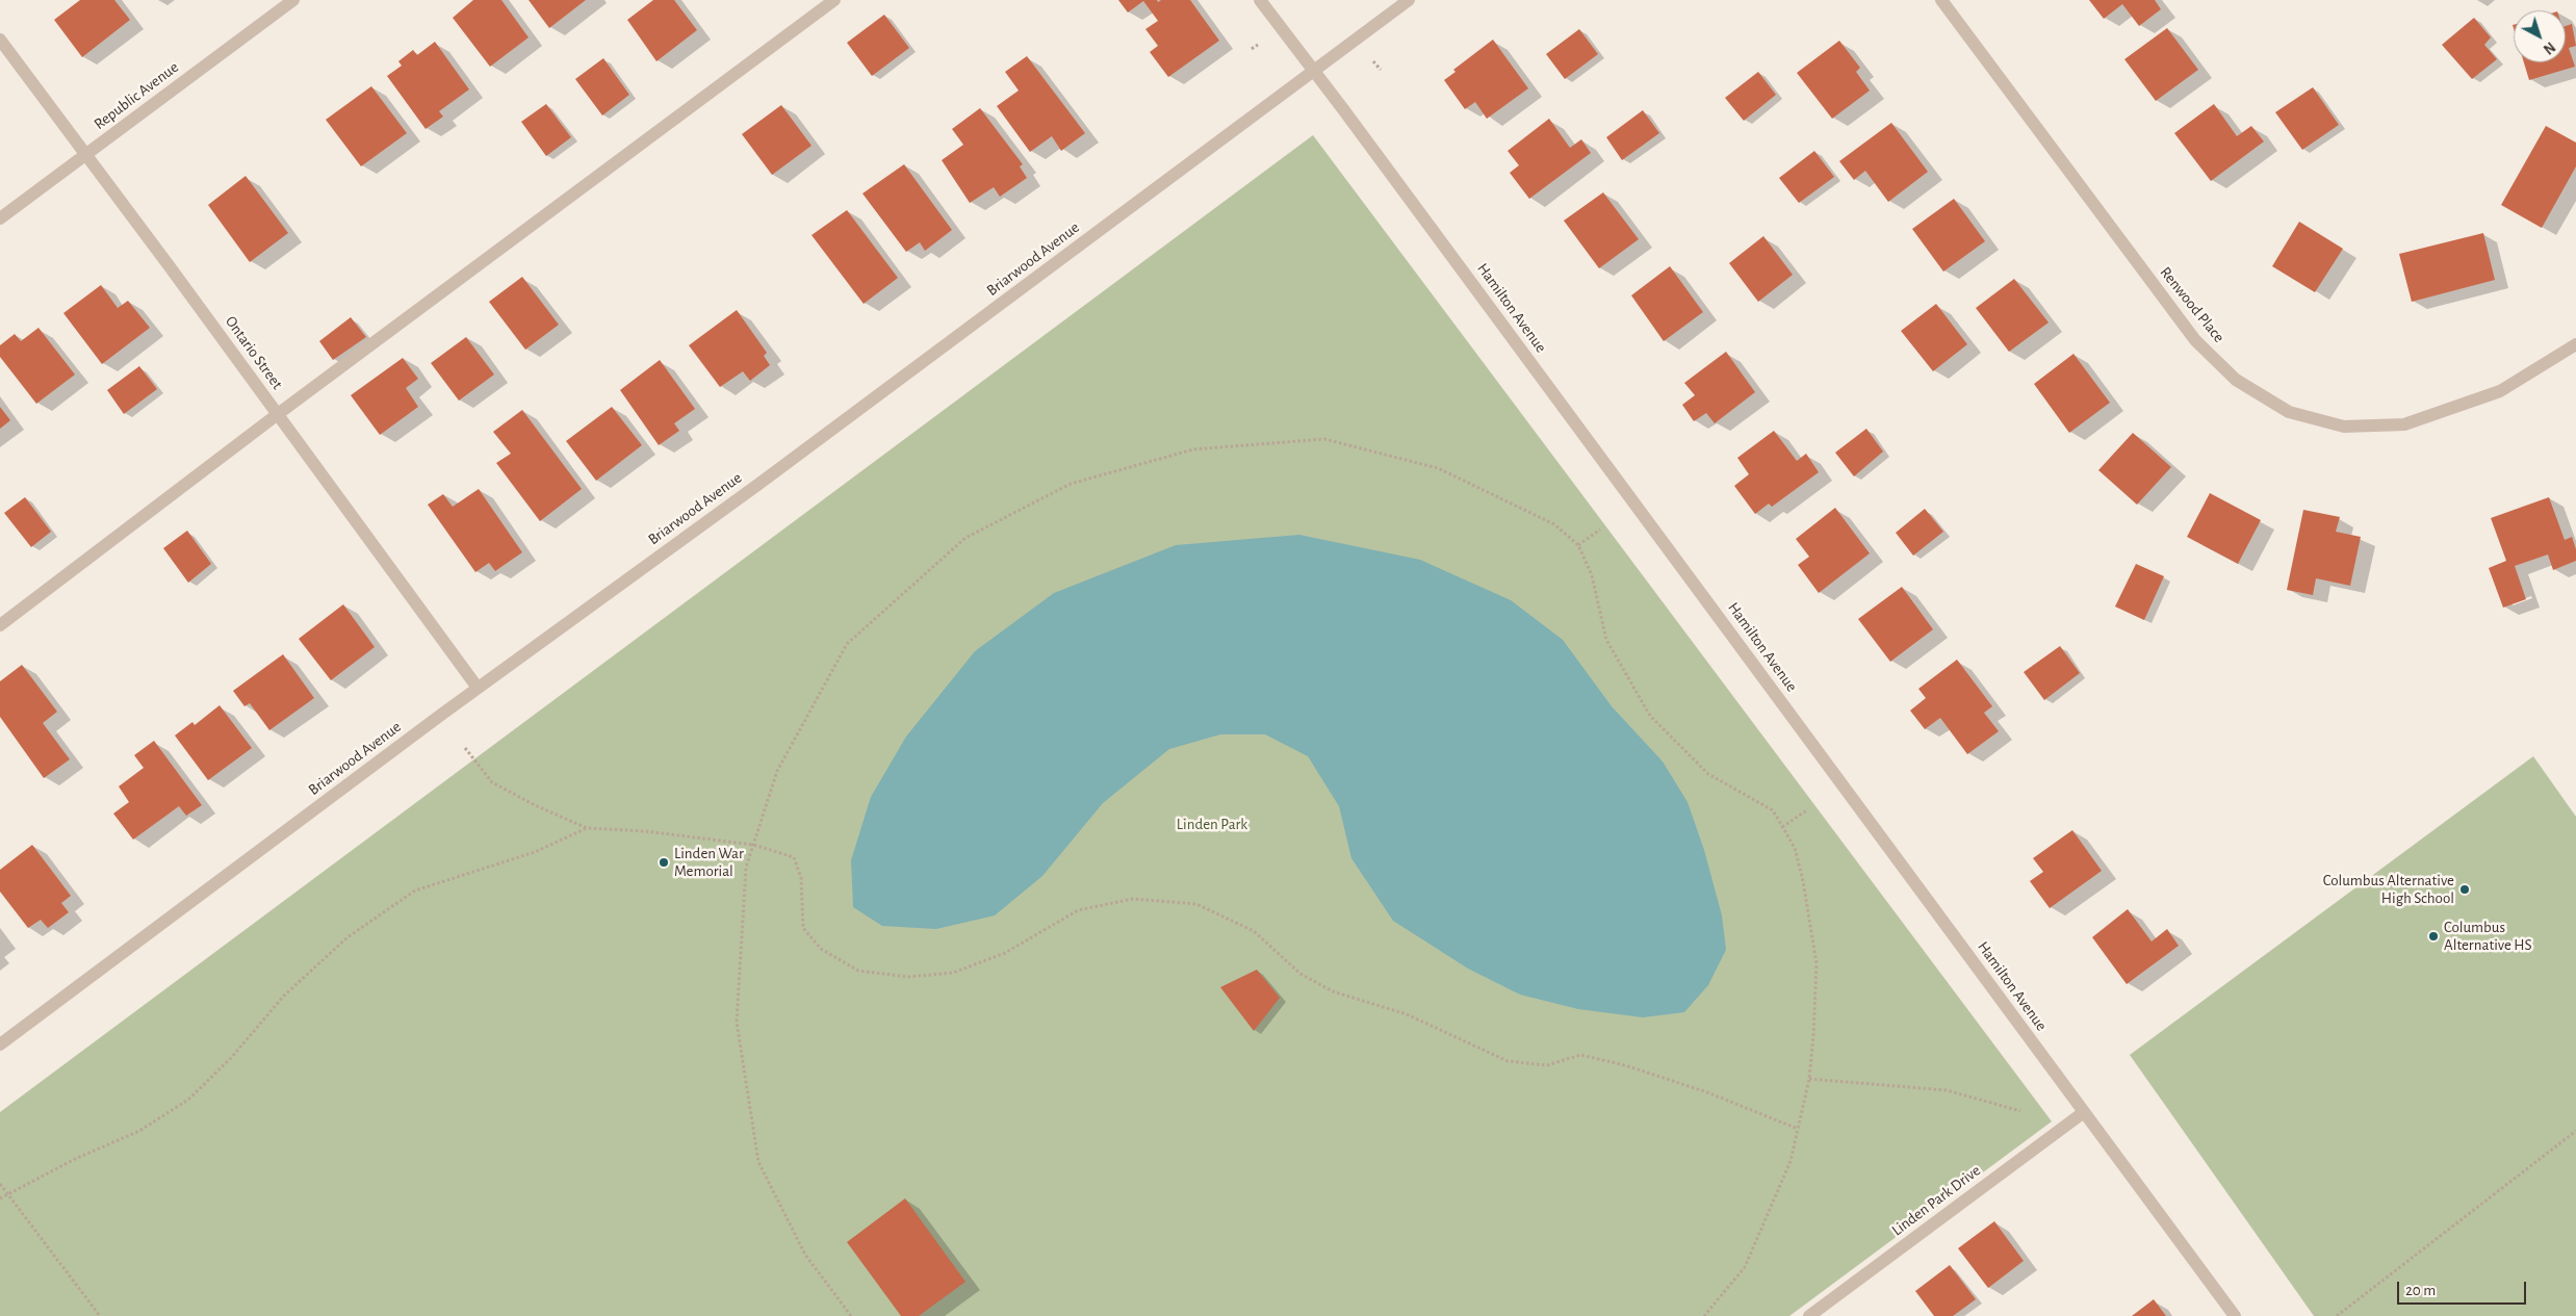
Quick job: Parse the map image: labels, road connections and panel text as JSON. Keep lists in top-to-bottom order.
{
  "streets": {
    "street": [
      "Republic Avenue",
      "Briarwood Avenue",
      "Renwood Place",
      "Hamilton Avenue",
      "Ontario Street",
      "Linden Park Drive"
    ]
  },
  "crossings": [
    ["Republic Avenue", "Ontario Street"],
    ["Briarwood Avenue", "Hamilton Avenue"],
    ["Briarwood Avenue", "Ontario Street"],
    ["Hamilton Avenue", "Linden Park Drive"]
  ],
  "parks": ["Linden Park"],
  "places": ["Linden War Memorial", "Columbus Alternative High School", "Columbus Alternative HS"],
  "scale_bar": "20 m",
  "north": "bottom right"
}
